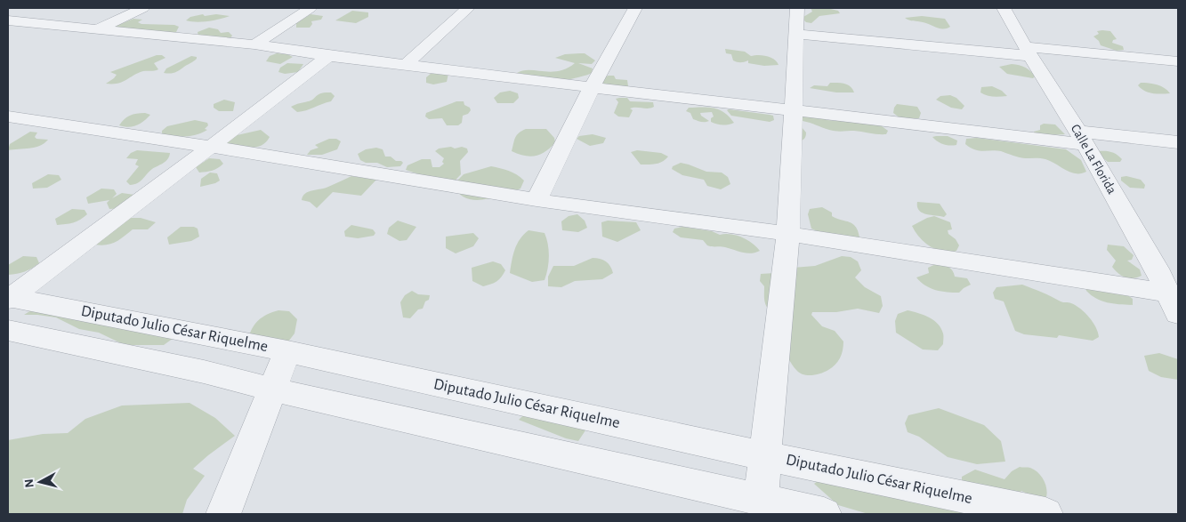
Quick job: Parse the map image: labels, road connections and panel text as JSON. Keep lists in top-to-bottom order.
{
  "streets": {
    "street": ["Calle La Florida", "Diputado Julio César Riquelme"]
  },
  "north": "left"
}
